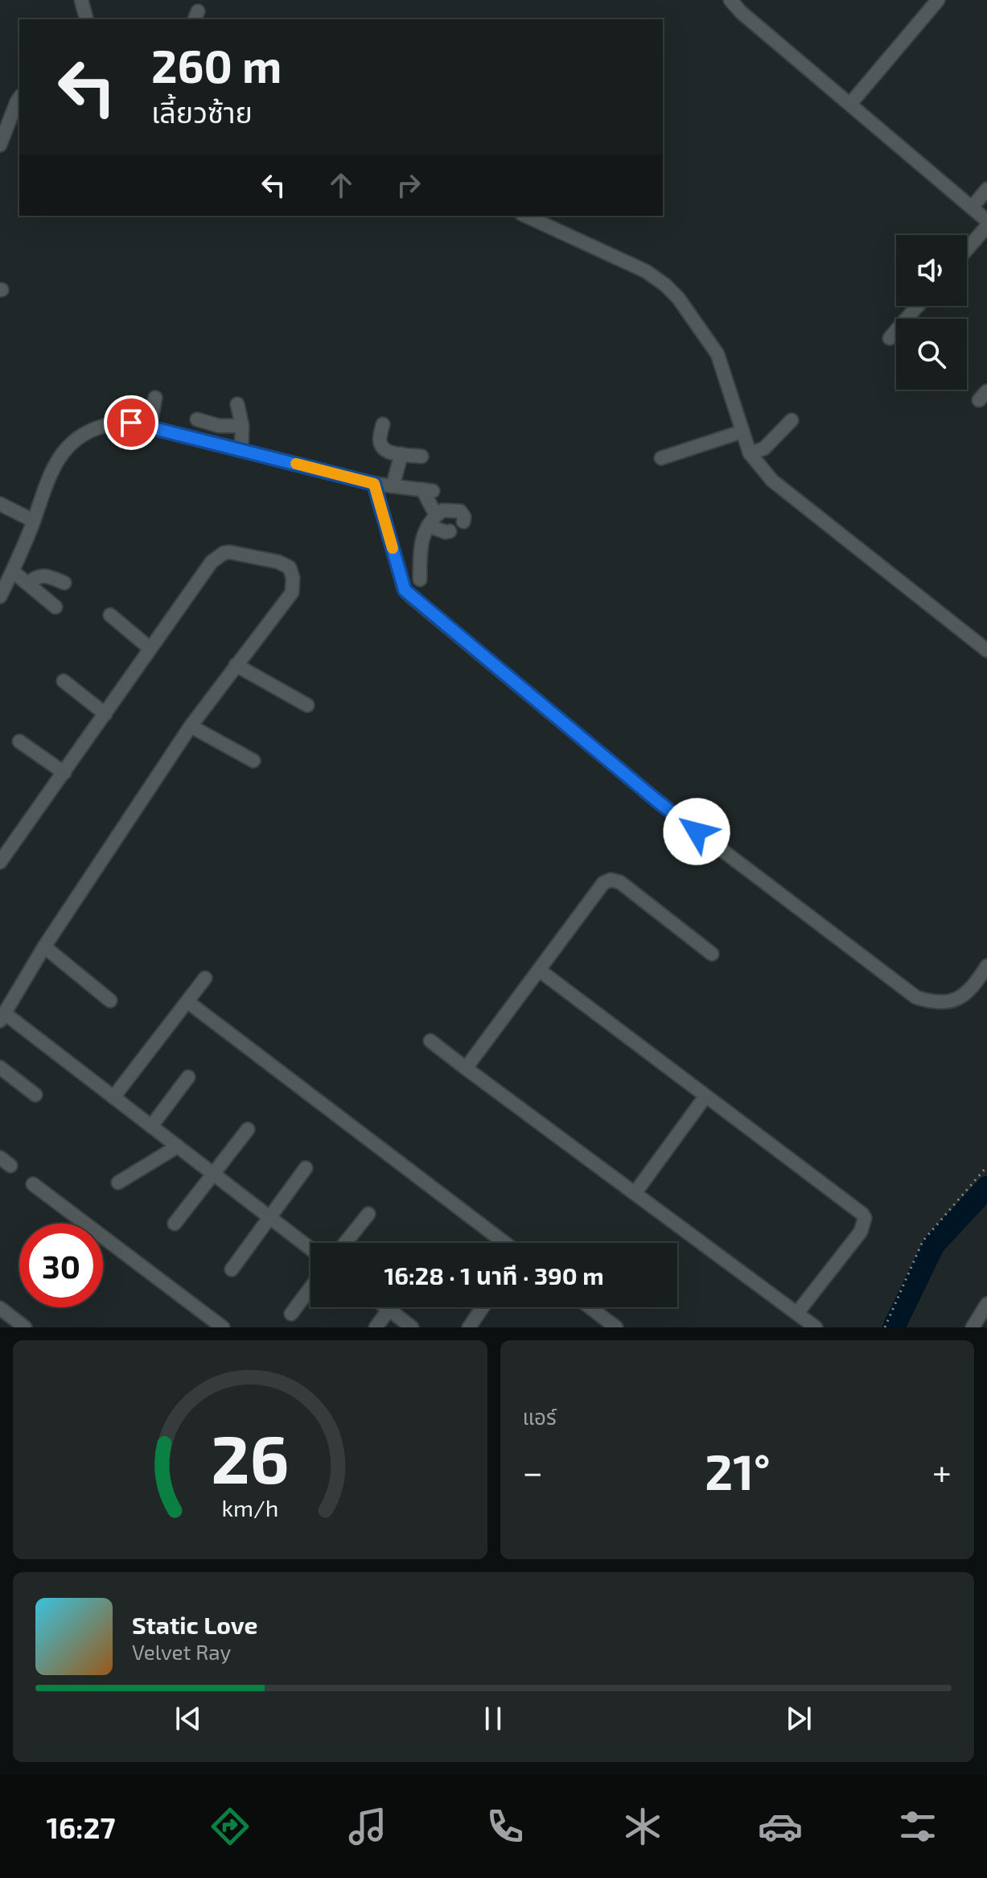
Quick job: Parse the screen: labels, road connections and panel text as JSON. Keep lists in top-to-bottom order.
{
  "page": {
    "turn": ["260 m", "เลี้ยวซ้าย"],
    "limit": "30",
    "trip": "16:28 · 1 นาที · 390 m",
    "tile": "แอร์",
    "heat": ["−", "21°", "+"],
    "song": ["Static Love", "Velvet Ray"],
    "tabs": "16:27",
    "gauge": ["26", "km/h"]
  }
}
